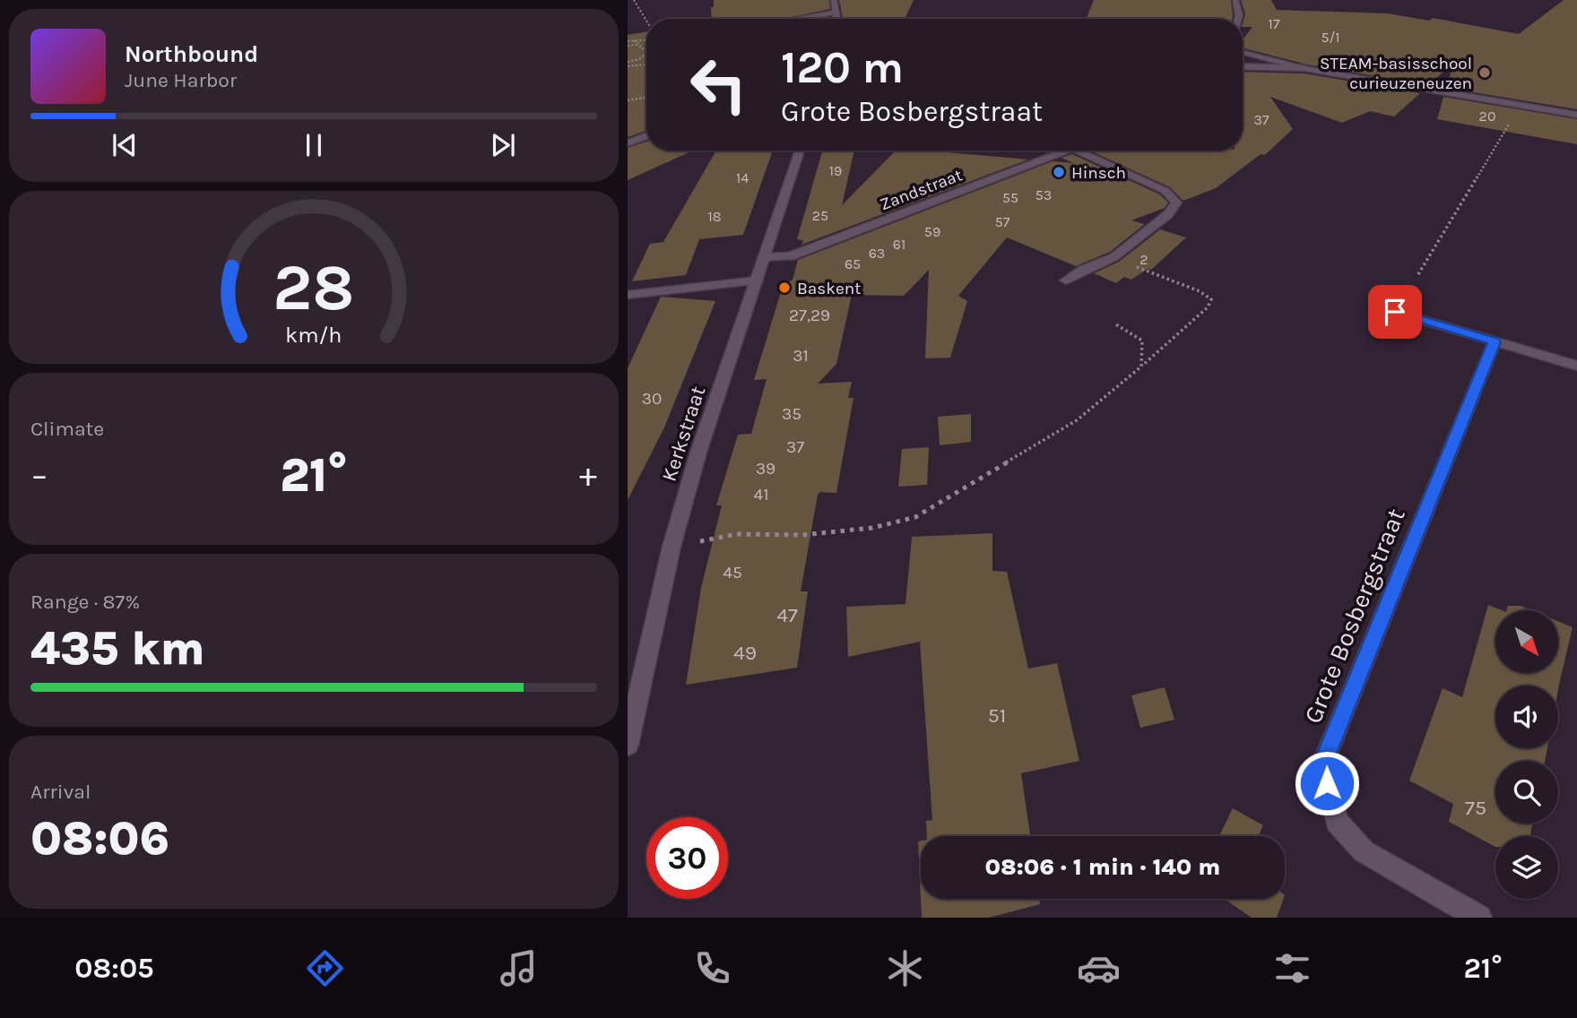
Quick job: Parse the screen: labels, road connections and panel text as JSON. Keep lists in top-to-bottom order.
{
  "streets": {
    "street": ["Zandstraat", "Kerkstraat", "Grote Bosbergstraat"]
  },
  "crossings": [
    ["Zandstraat", "Kerkstraat"]
  ],
  "places": ["STEAM-basisschool curieuzeneuzen", "Hinsch", "Baskent"],
  "house_numbers": [
    "17",
    "5/1",
    "20",
    "37",
    "19",
    "14",
    "53",
    "55",
    "25",
    "18",
    "57",
    "59",
    "61",
    "63",
    "2",
    "65",
    "27,29",
    "31",
    "30",
    "35",
    "37",
    "39",
    "41",
    "45",
    "47",
    "49",
    "51",
    "75"
  ],
  "north": "bottom right",
  "page": {
    "turn": ["120 m", "Grote Bosbergstraat"],
    "song": ["Northbound", "June Harbor"],
    "tile": [
      "Climate",
      ["Range · 87%", "435 km"],
      ["Arrival", "08:06"]
    ],
    "heat": ["−", "21°", "+"],
    "limit": "30",
    "trip": "08:06 · 1 min · 140 m",
    "tabs": ["08:05", "21°"],
    "gauge": ["28", "km/h"]
  }
}
